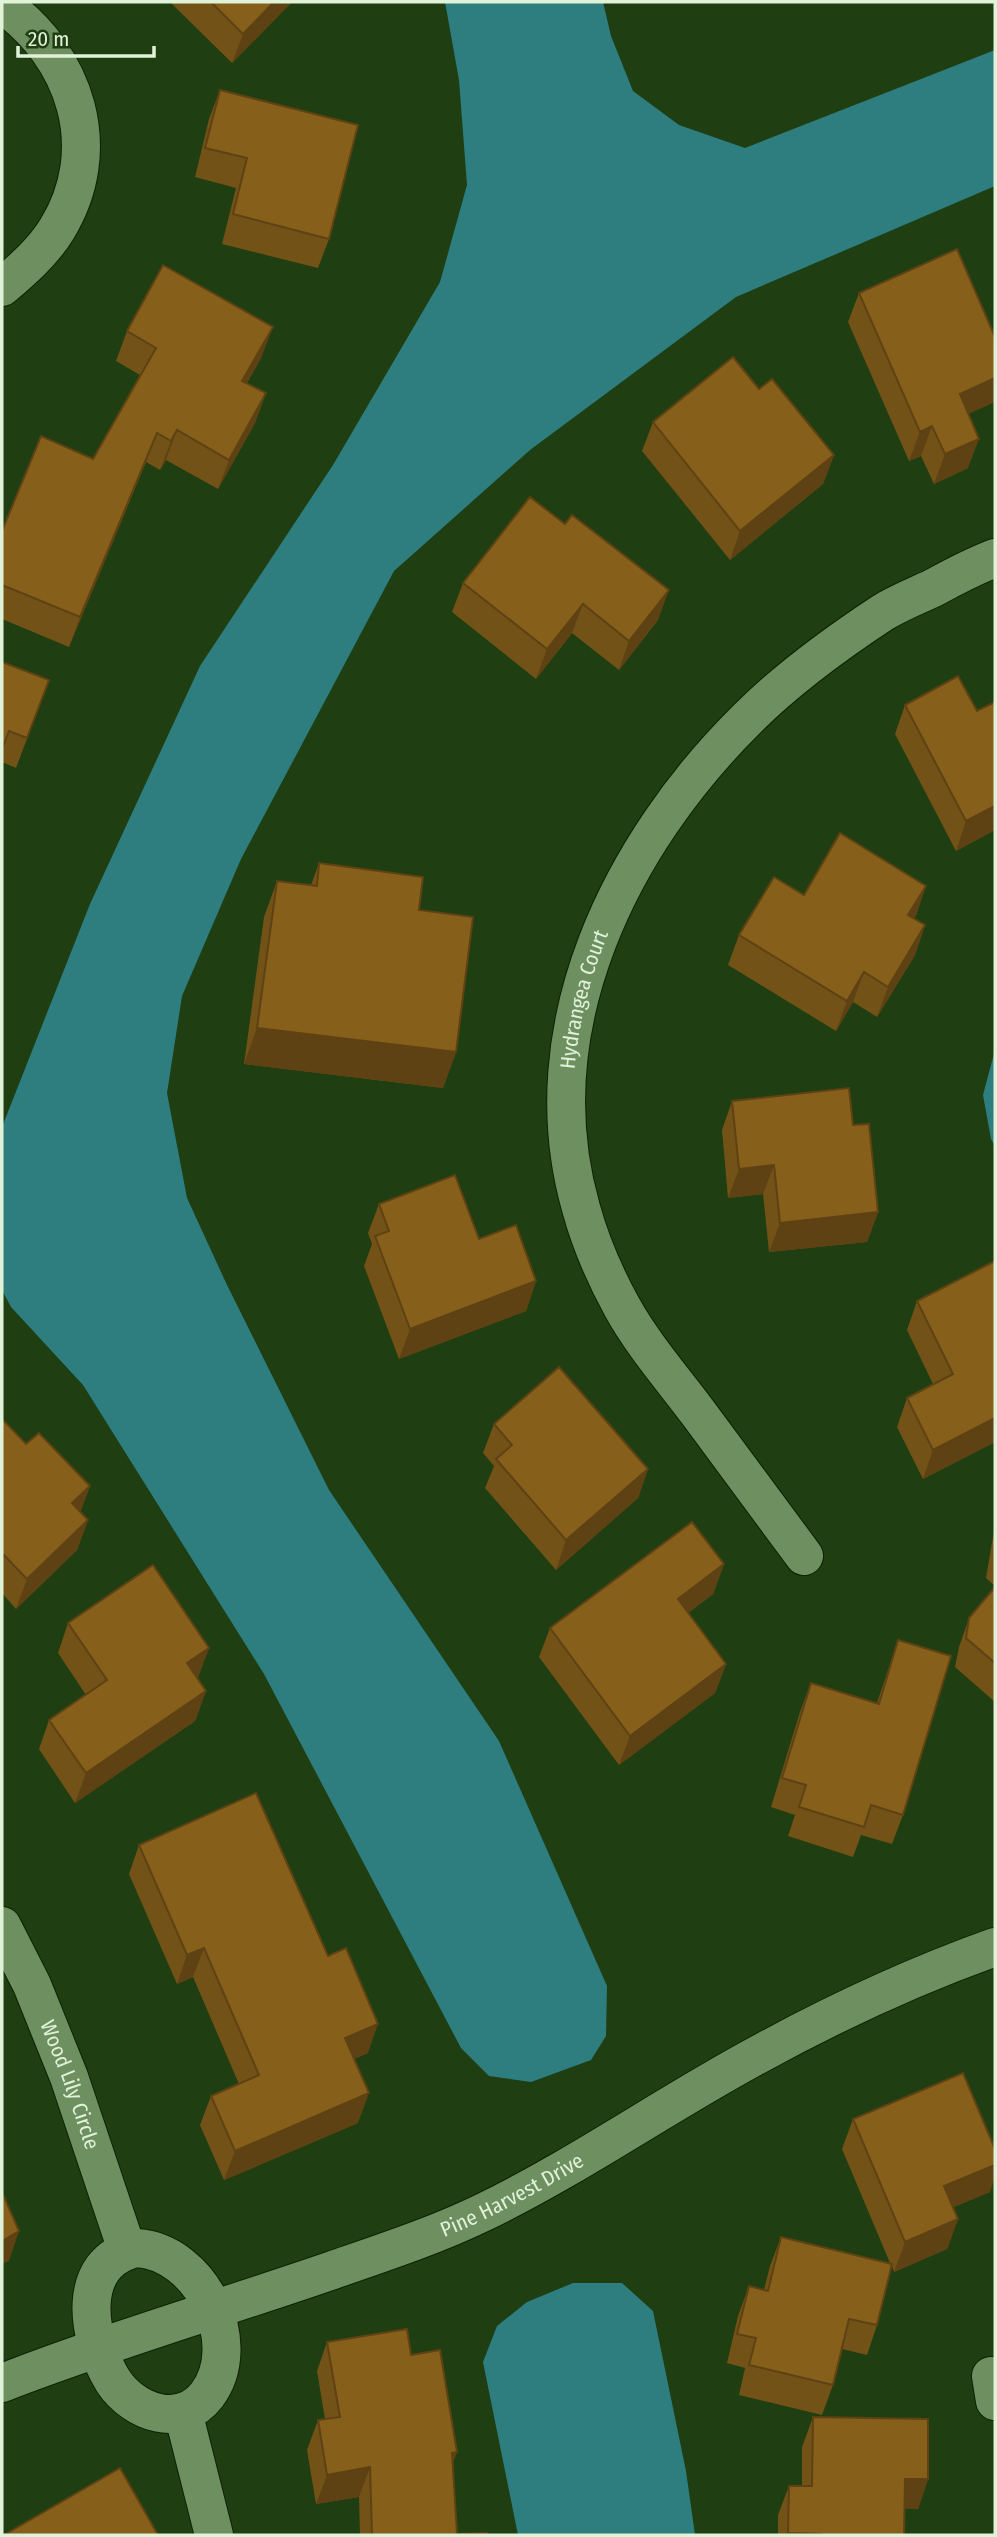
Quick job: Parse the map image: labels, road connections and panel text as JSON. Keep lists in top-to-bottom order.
{
  "streets": {
    "street": ["Hydrangea Court", "Wood Lily Circle", "Pine Harvest Drive"]
  },
  "scale_bar": "20 m"
}
